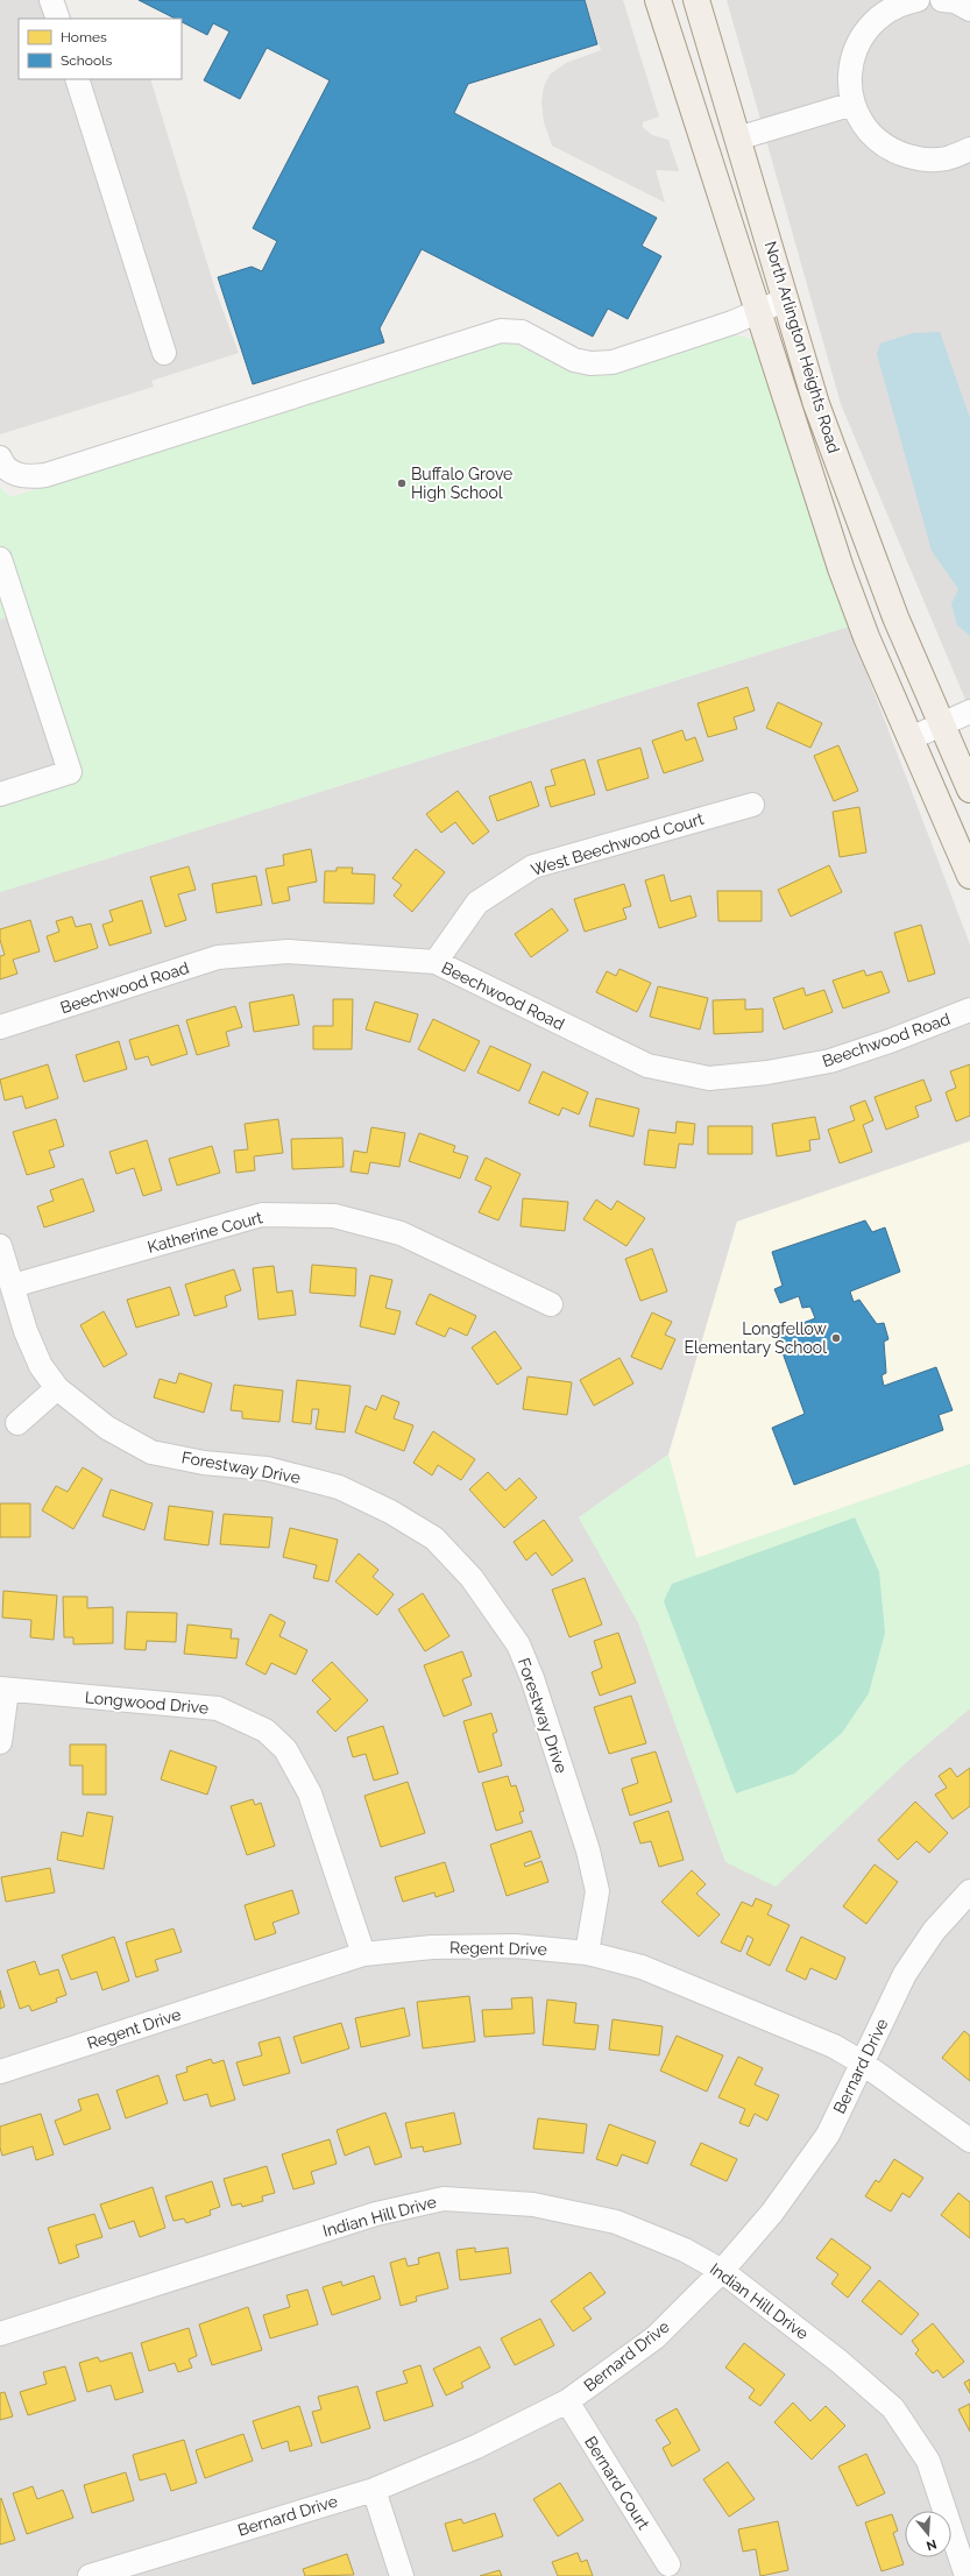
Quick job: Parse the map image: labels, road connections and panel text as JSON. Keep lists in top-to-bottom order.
{
  "streets": {
    "main road": ["North Arlington Heights Road"],
    "street": [
      "West Beechwood Court",
      "Beechwood Road",
      "Katherine Court",
      "Forestway Drive",
      "Longwood Drive",
      "Regent Drive",
      "Bernard Drive",
      "Indian Hill Drive",
      "Bernard Court"
    ]
  },
  "crossings": [
    ["West Beechwood Court", "Beechwood Road"],
    ["Katherine Court", "Forestway Drive"],
    ["Forestway Drive", "Regent Drive"],
    ["Longwood Drive", "Regent Drive"],
    ["Regent Drive", "Bernard Drive"],
    ["Bernard Drive", "Indian Hill Drive"],
    ["Bernard Drive", "Bernard Court"]
  ],
  "places": ["Buffalo Grove High School", "Longfellow Elementary School"],
  "legend": ["Homes", "Schools"],
  "north": "bottom"
}
